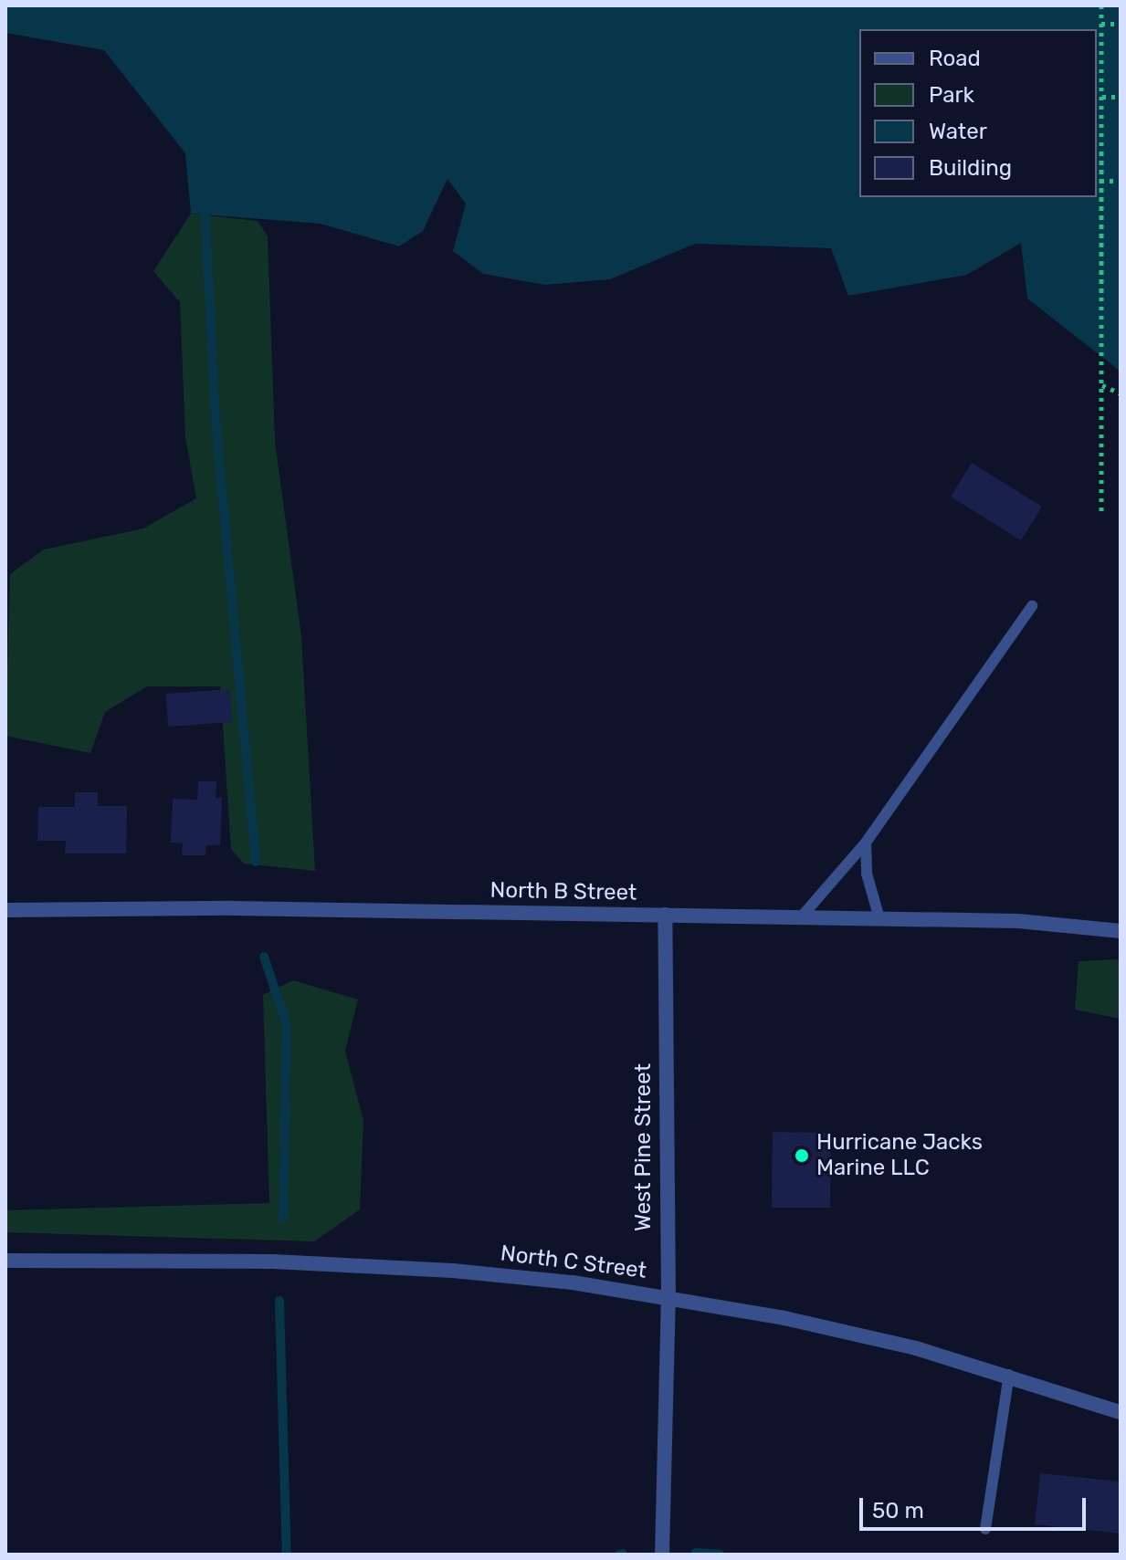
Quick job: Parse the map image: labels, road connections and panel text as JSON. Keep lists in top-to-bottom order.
{
  "streets": {
    "street": ["North B Street", "West Pine Street", "North C Street"]
  },
  "crossings": [
    ["North B Street", "West Pine Street"],
    ["West Pine Street", "North C Street"]
  ],
  "places": ["Hurricane Jacks Marine LLC"],
  "legend": [
    "Road",
    "Park",
    "Water",
    "Building"
  ],
  "scale_bar": "50 m"
}
